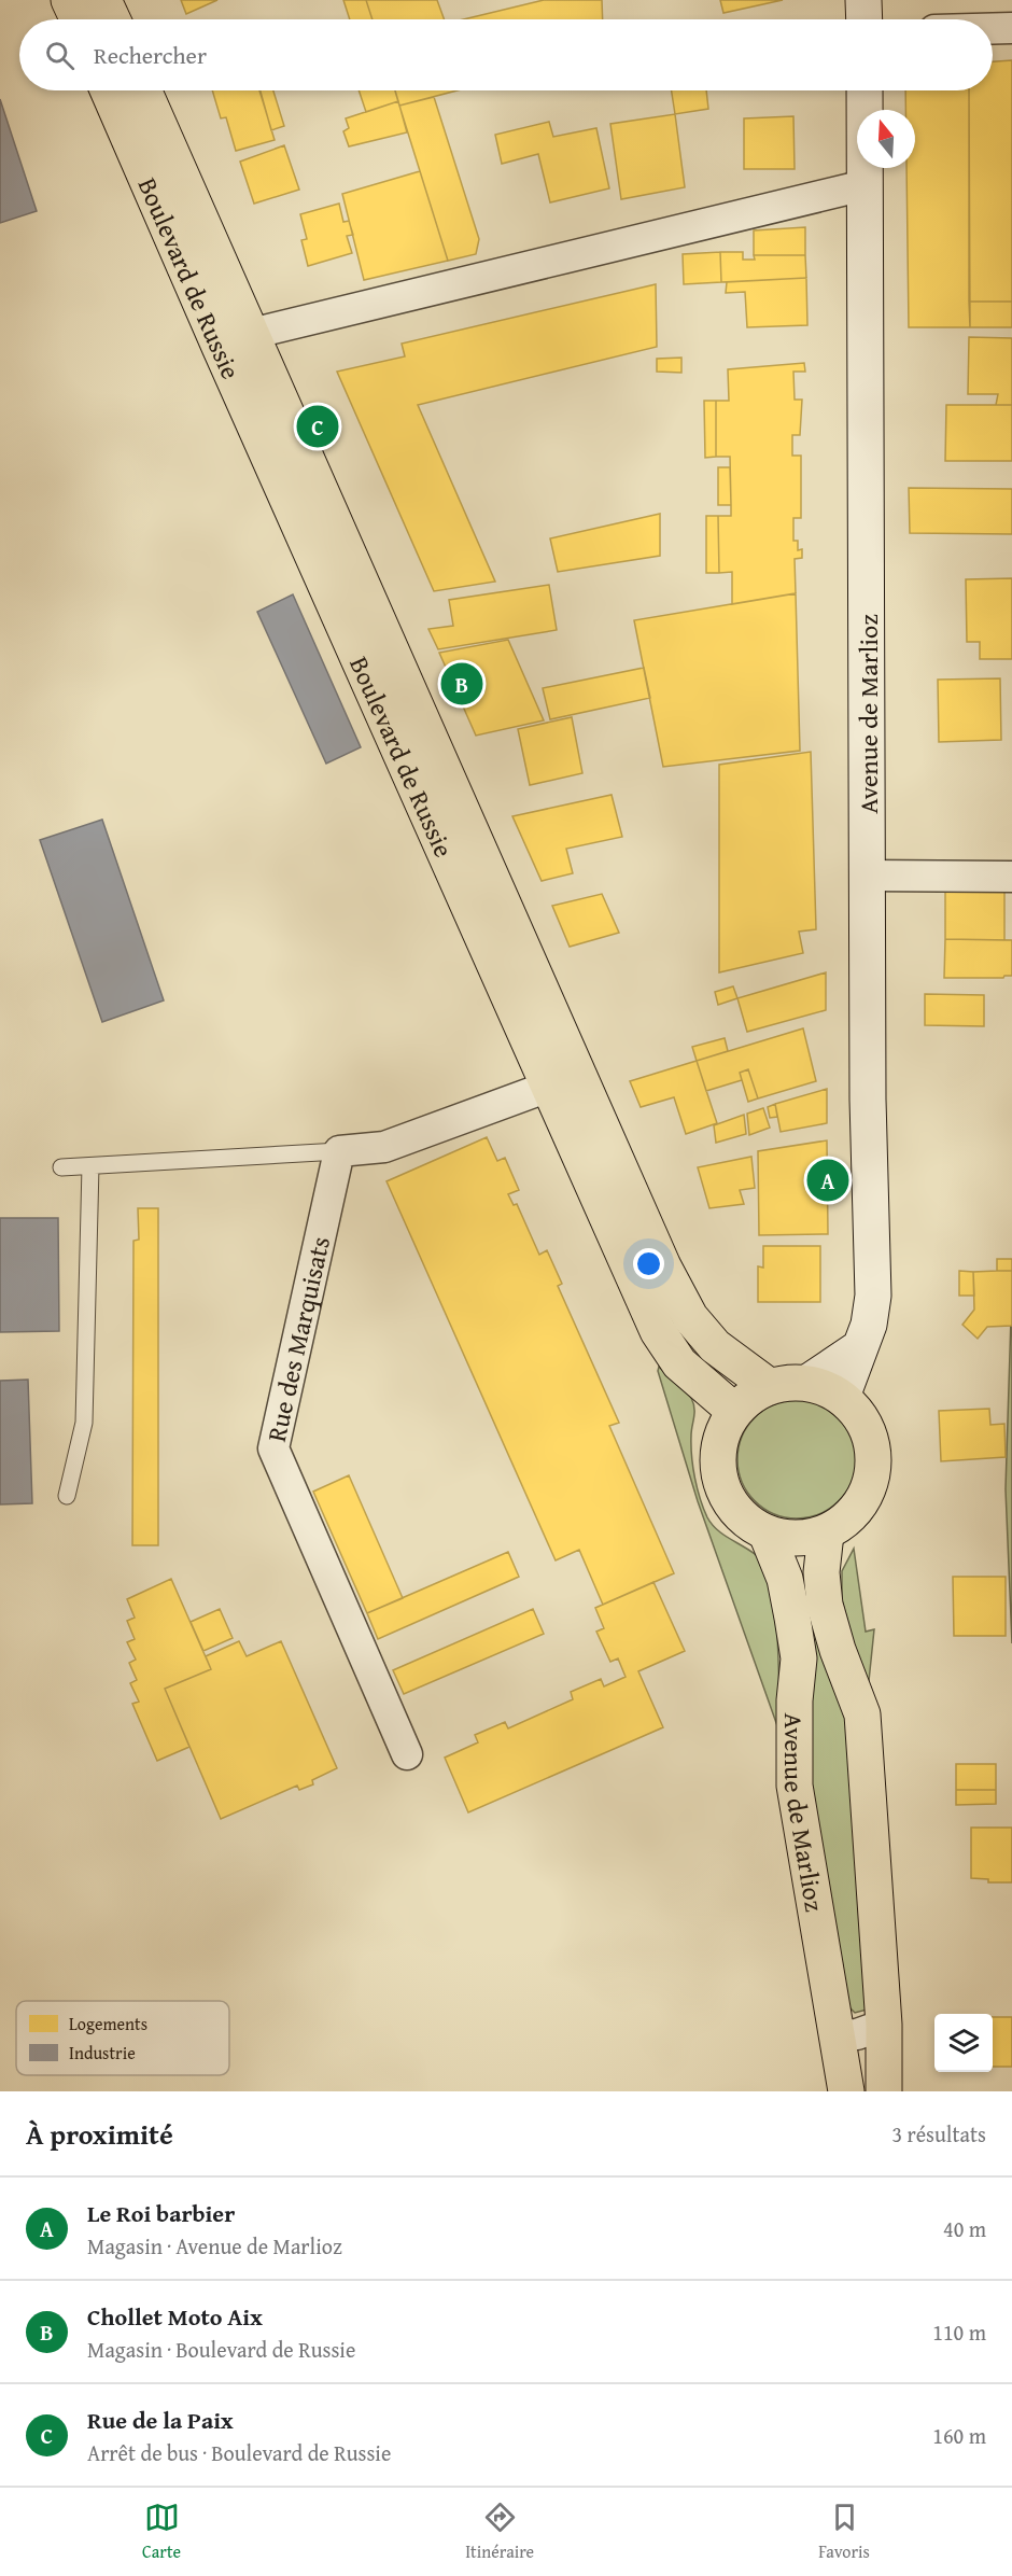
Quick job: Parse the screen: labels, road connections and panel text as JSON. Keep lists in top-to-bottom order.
{
  "streets": {
    "main road": ["Boulevard de Russie", "Avenue de Marlioz"],
    "street": ["Rue des Marquisats"]
  },
  "crossings": [
    ["Boulevard de Russie", "Avenue de Marlioz"]
  ],
  "legend": ["Logements", "Industrie"],
  "north": "top",
  "page": {
    "search": "Rechercher",
    "pins": ["C", "B", "A"],
    "heading": ["À proximité", "3 résultats"],
    "list": [
      {
        "mark": "A",
        "name": "Le Roi barbier",
        "note": "Magasin · Avenue de Marlioz",
        "value": "40 m"
      },
      {
        "mark": "B",
        "name": "Chollet Moto Aix",
        "note": "Magasin · Boulevard de Russie",
        "value": "110 m"
      },
      {
        "mark": "C",
        "name": "Rue de la Paix",
        "note": "Arrêt de bus · Boulevard de Russie",
        "value": "160 m"
      }
    ],
    "nav": ["Carte", "Itinéraire", "Favoris"]
  }
}
